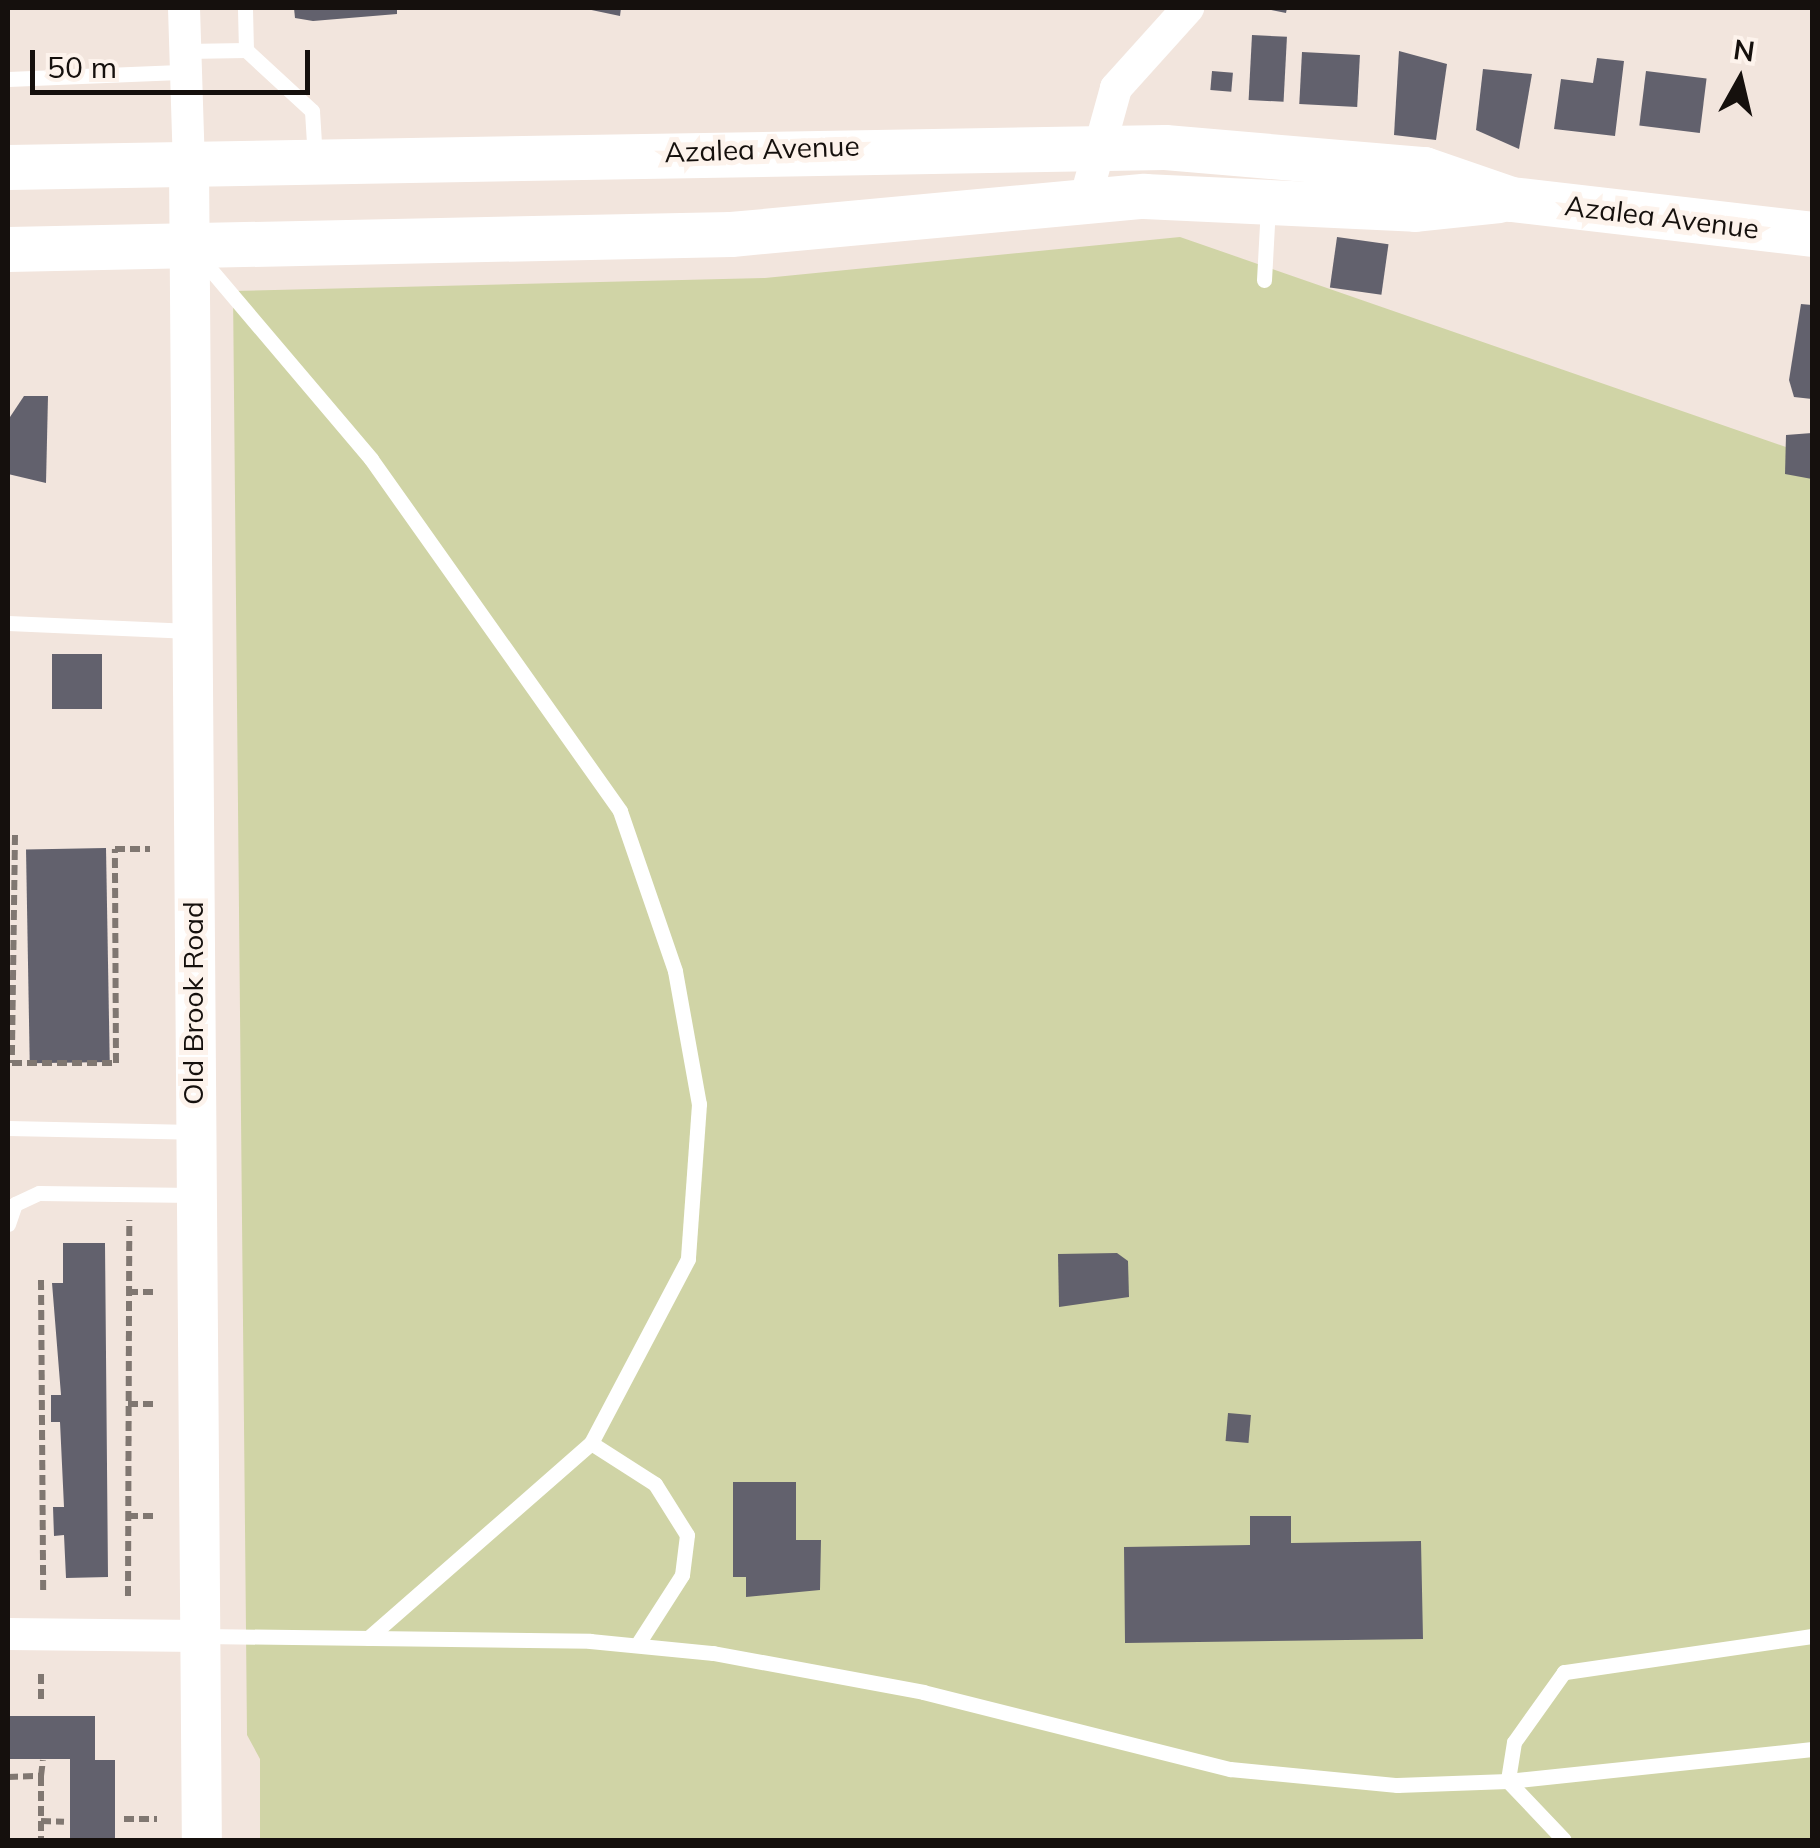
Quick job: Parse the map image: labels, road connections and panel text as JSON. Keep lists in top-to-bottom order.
{
  "streets": {
    "main road": ["Azalea Avenue"],
    "street": ["Old Brook Road"]
  },
  "crossings": [
    ["Azalea Avenue", "Old Brook Road"]
  ],
  "scale_bar": "50 m",
  "north": "top"
}
